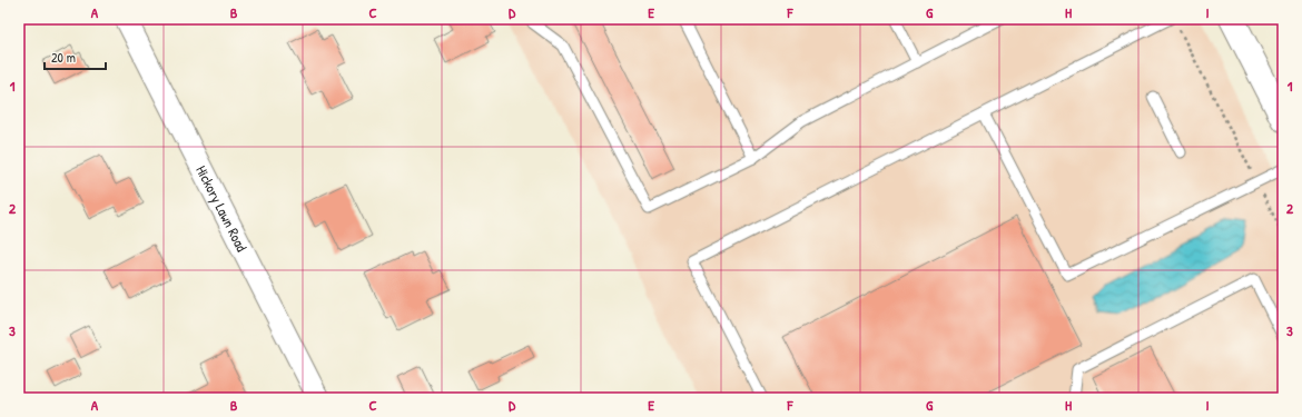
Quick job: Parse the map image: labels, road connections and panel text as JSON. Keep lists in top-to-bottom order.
{
  "streets": {
    "street": ["Hickory Lawn Road"]
  },
  "scale_bar": "20 m",
  "grid": {
    "columns": [
      "A",
      "B",
      "C",
      "D",
      "E",
      "F",
      "G",
      "H",
      "I"
    ],
    "rows": ["1", "2", "3"]
  }
}
